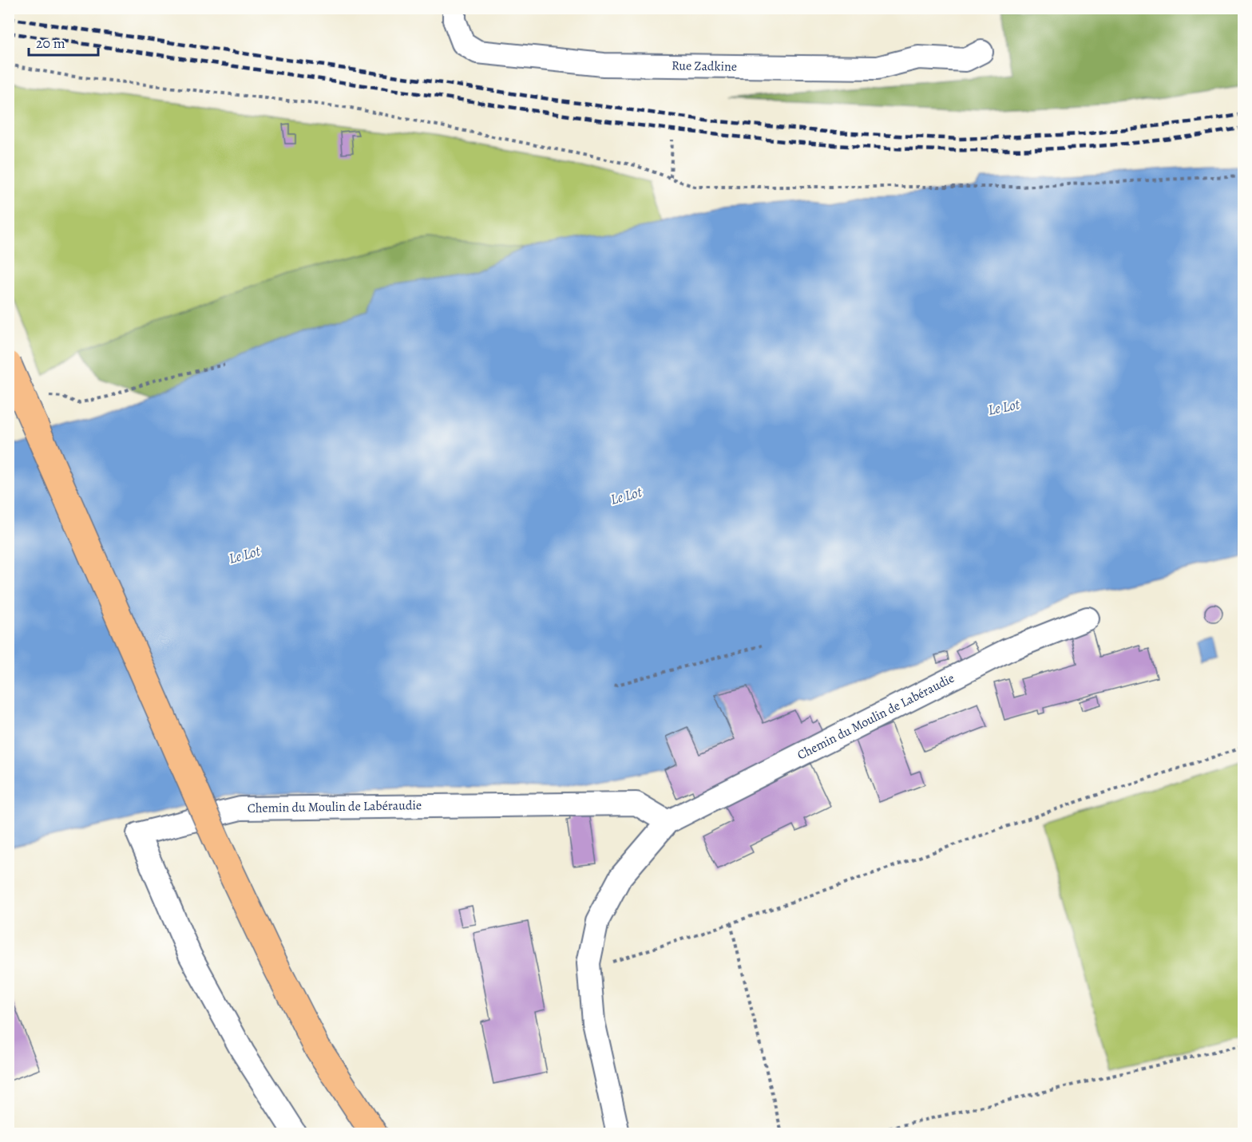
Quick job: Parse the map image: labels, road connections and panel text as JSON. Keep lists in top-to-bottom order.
{
  "streets": {
    "street": ["Rue Zadkine", "Chemin du Moulin de Labéraudie"]
  },
  "water": ["Le Lot"],
  "scale_bar": "20 m"
}
